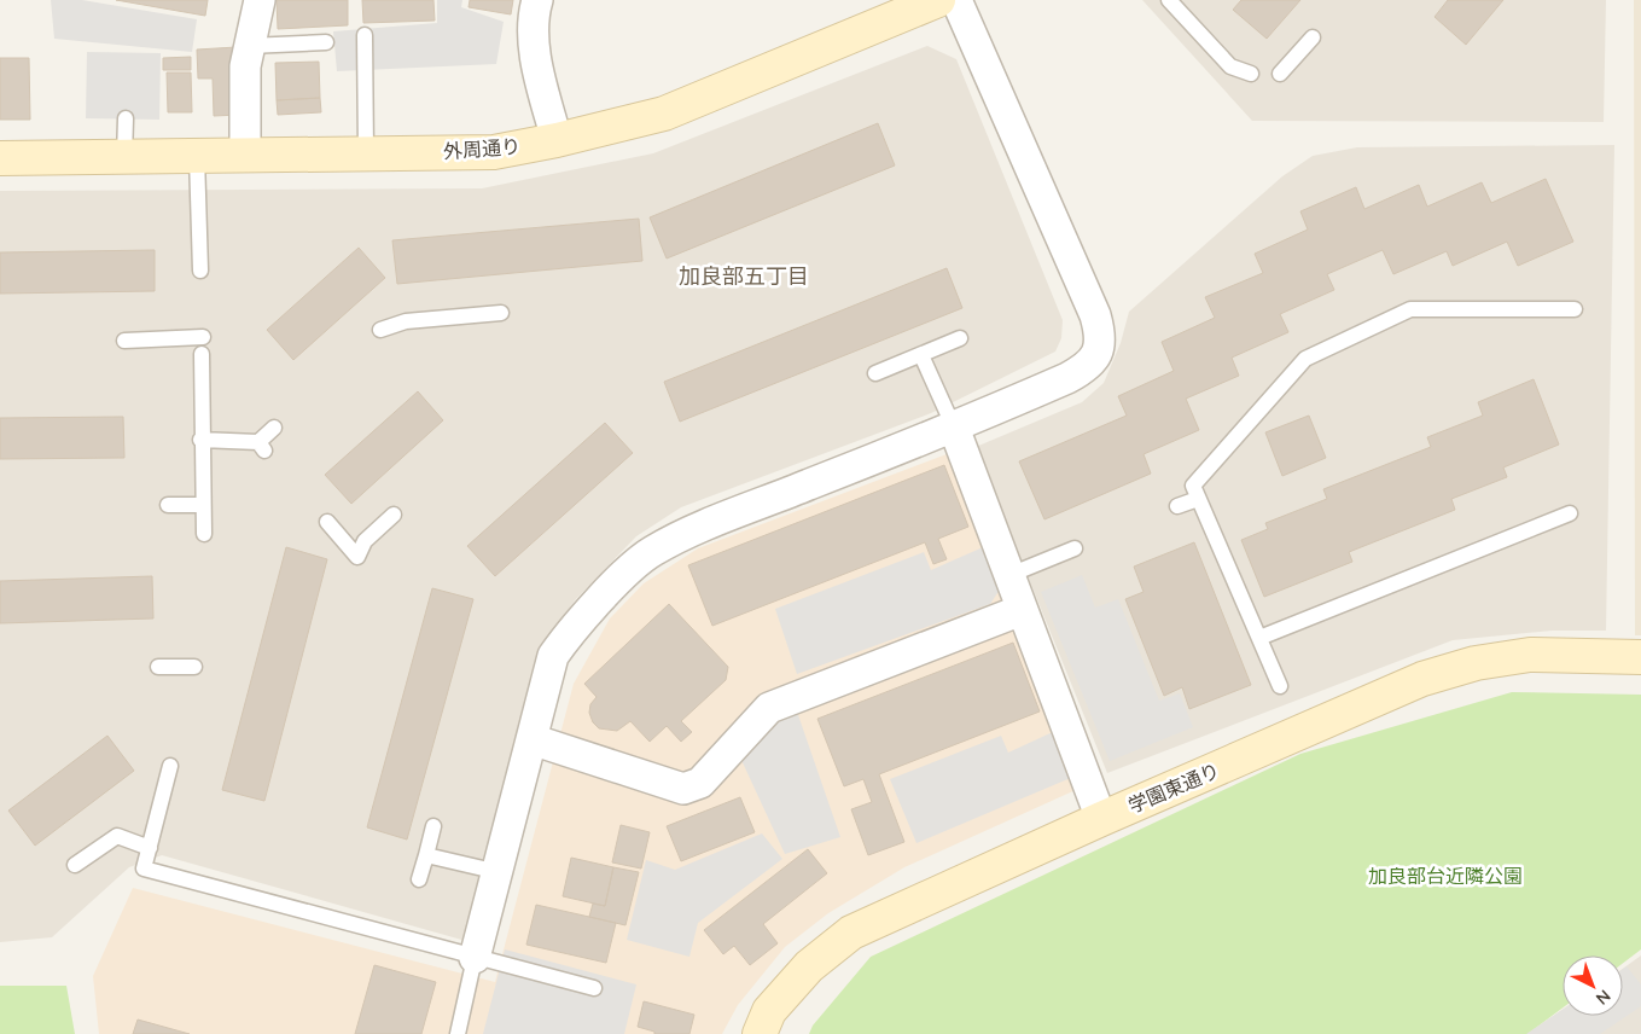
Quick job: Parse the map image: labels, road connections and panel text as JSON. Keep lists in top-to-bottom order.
{
  "streets": {
    "street": ["外周通り", "学園東通り"]
  },
  "districts": ["加良部五丁目"],
  "parks": ["加良部台近隣公園"],
  "north": "bottom right"
}
